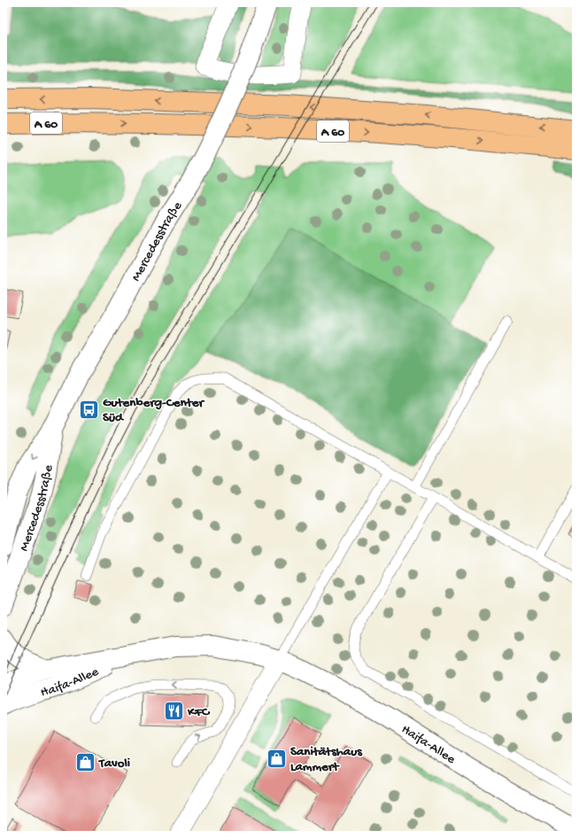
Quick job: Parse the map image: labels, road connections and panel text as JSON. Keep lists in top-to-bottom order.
{
  "streets": {
    "highway": ["A 60"],
    "street": ["Mercedesstraße", "Haifa-Allee"]
  },
  "places": {
    "bus stop": ["Gutenberg-Center Süd"],
    "restaurant": ["KFC"],
    "shop": ["Sanitätshaus Lammert", "Tavoli"]
  }
}
